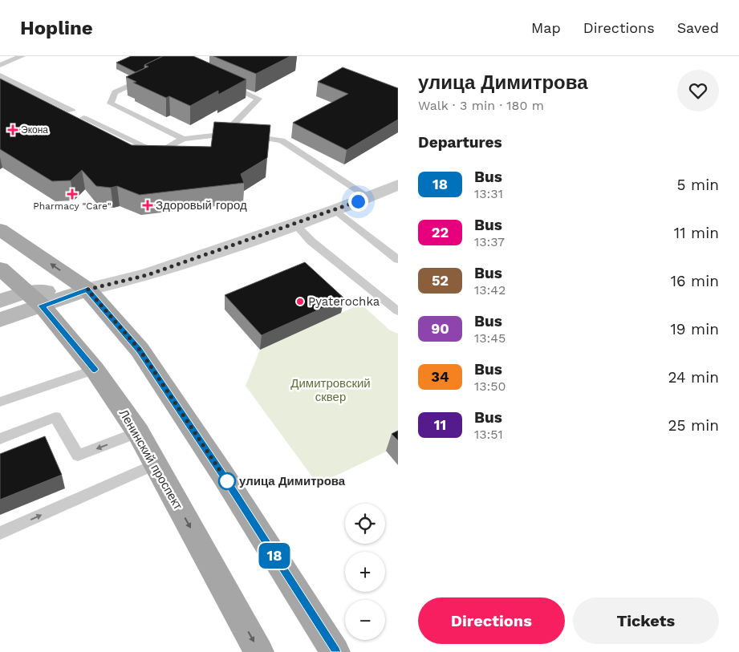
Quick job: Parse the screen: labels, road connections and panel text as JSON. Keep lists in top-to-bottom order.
{
  "streets": {
    "main road": ["Ленинский проспект"]
  },
  "parks": ["Димитровский сквер"],
  "places": {
    "health": ["Экона", "Pharmacy \"Care\"", "Здоровый город"],
    "other": ["Pyaterochka", "улица Димитрова"]
  },
  "lines": ["bus line 18"],
  "page": {
    "header": "Hopline",
    "nav": ["Map", "Directions", "Saved"],
    "on_map": "18",
    "heading": [
      ["улица Димитрова", "Walk · 3 min · 180 m"],
      "Departures"
    ],
    "list": [
      {
        "mark": "18",
        "name": "Bus",
        "note": "13:31",
        "value": "5 min"
      },
      {
        "mark": "22",
        "name": "Bus",
        "note": "13:37",
        "value": "11 min"
      },
      {
        "mark": "52",
        "name": "Bus",
        "note": "13:42",
        "value": "16 min"
      },
      {
        "mark": "90",
        "name": "Bus",
        "note": "13:45",
        "value": "19 min"
      },
      {
        "mark": "34",
        "name": "Bus",
        "note": "13:50",
        "value": "24 min"
      },
      {
        "mark": "11",
        "name": "Bus",
        "note": "13:51",
        "value": "25 min"
      }
    ],
    "map_buttons": ["+", "−"],
    "buttons": ["Directions", "Tickets"]
  }
}
